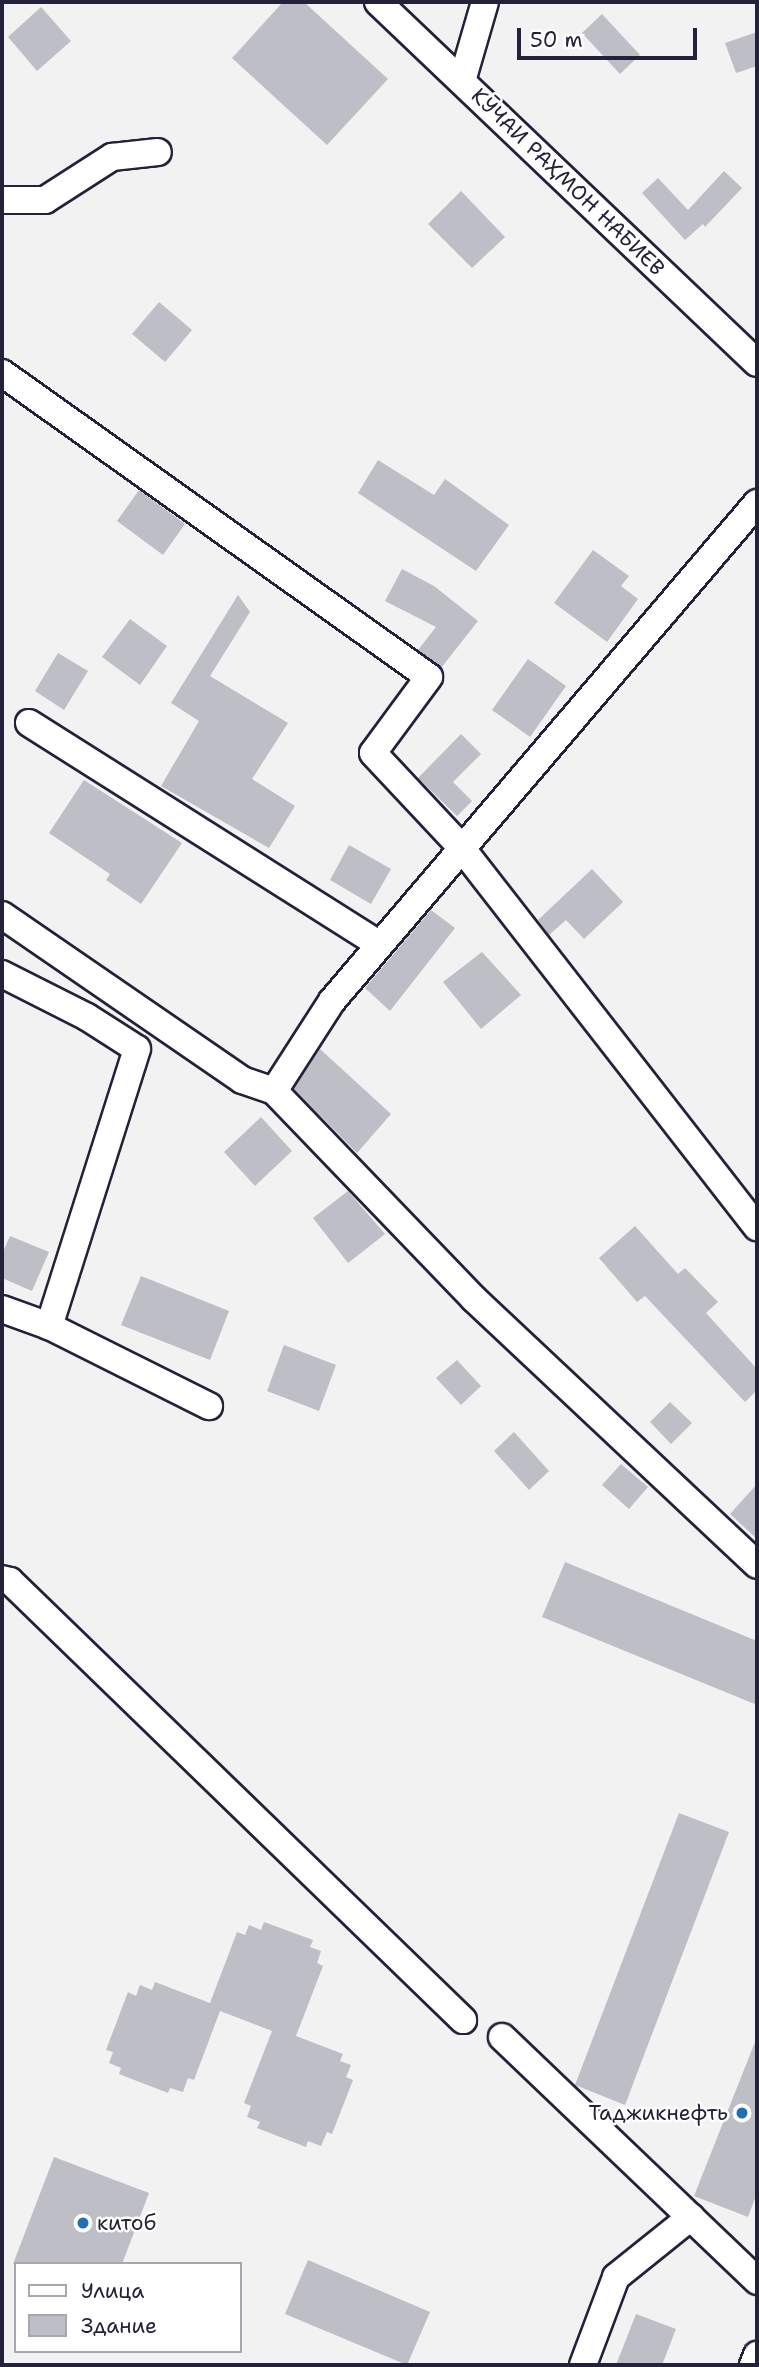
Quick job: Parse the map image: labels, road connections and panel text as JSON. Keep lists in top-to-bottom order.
{
  "streets": {
    "street": ["КӮЧАИ РАҲМОН НАБИЕВ"]
  },
  "places": ["Таджикнефть", "китоб"],
  "legend": ["Улица", "Здание"],
  "scale_bar": "50 m"
}
